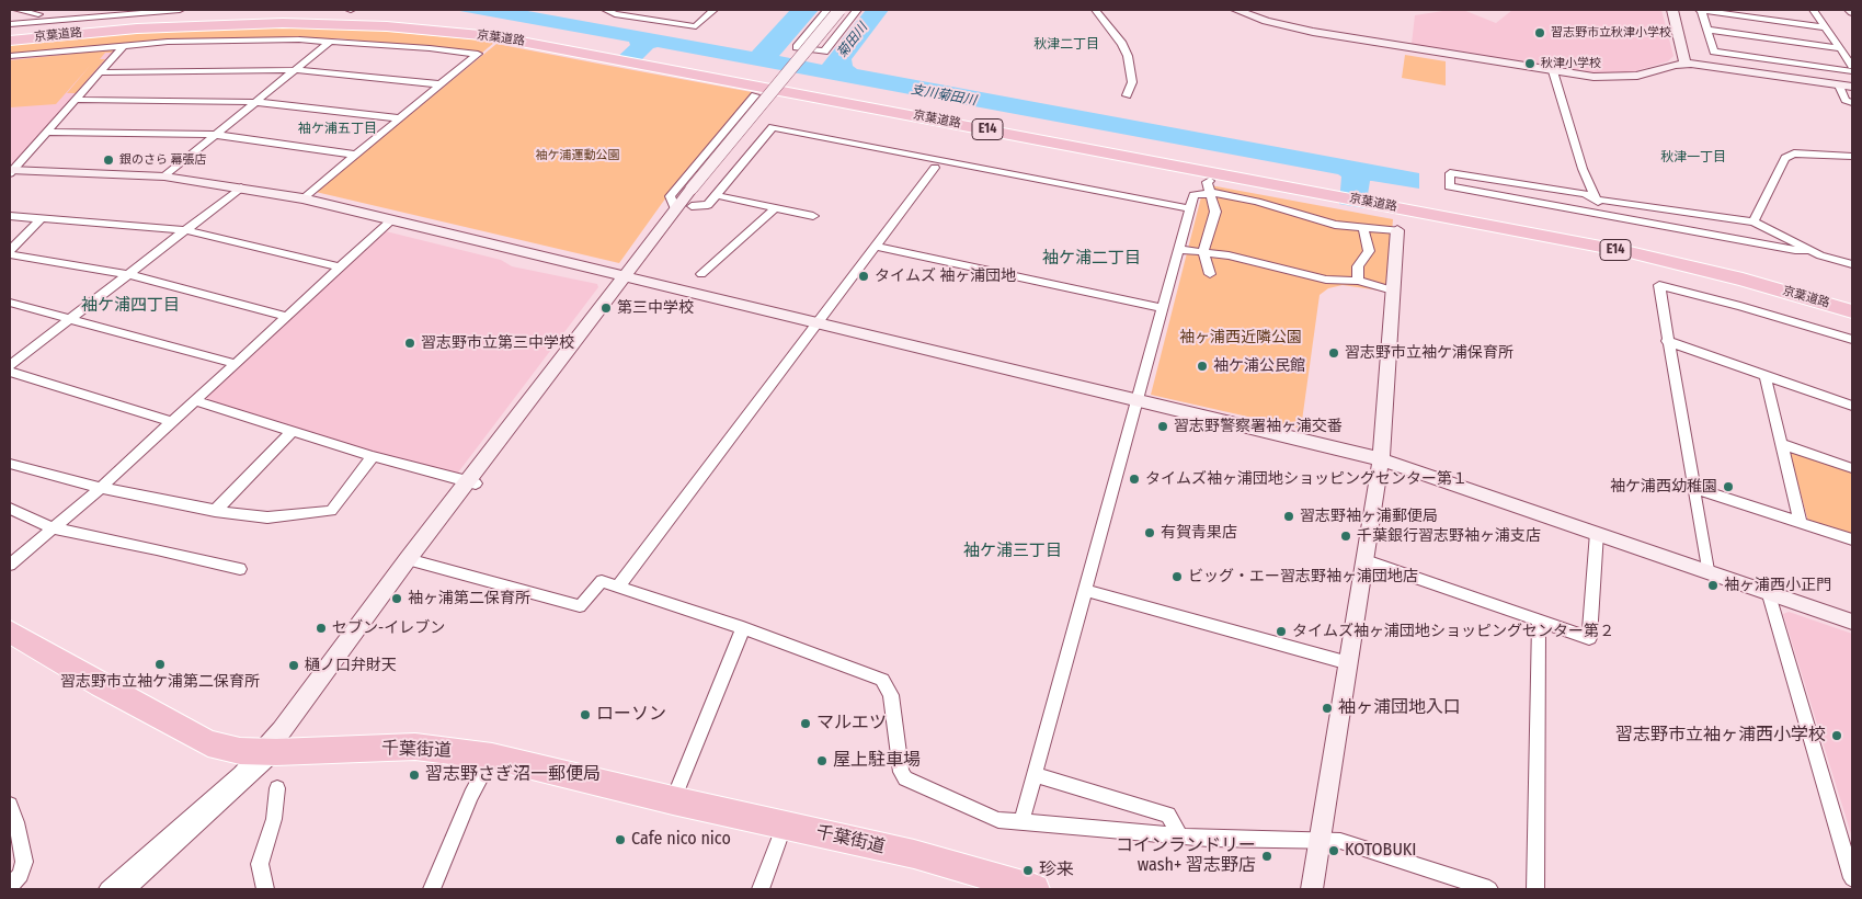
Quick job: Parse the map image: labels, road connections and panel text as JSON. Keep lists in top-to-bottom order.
{
  "streets": {
    "highway": ["京葉道路", "E14", "千葉街道"]
  },
  "districts": [
    "秋津二丁目",
    "袖ケ浦五丁目",
    "秋津一丁目",
    "袖ケ浦二丁目",
    "袖ケ浦四丁目",
    "袖ケ浦三丁目"
  ],
  "water": ["菊田川", "支川菊田川"],
  "parks": ["袖ケ浦運動公園", "袖ヶ浦西近隣公園"],
  "places": [
    "習志野市立秋津小学校",
    "秋津小学校",
    "銀のさら 幕張店",
    "タイムズ 袖ヶ浦団地",
    "第三中学校",
    "習志野市立第三中学校",
    "習志野市立袖ケ浦保育所",
    "袖ケ浦公民館",
    "習志野警察署袖ヶ浦交番",
    "タイムズ袖ヶ浦団地ショッピングセンター第１",
    "袖ケ浦西幼稚園",
    "習志野袖ヶ浦郵便局",
    "有賀青果店",
    "千葉銀行習志野袖ヶ浦支店",
    "ビッグ・エー習志野袖ヶ浦団地店",
    "袖ヶ浦西小正門",
    "袖ヶ浦第二保育所",
    "セブン-イレブン",
    "タイムズ袖ヶ浦団地ショッピングセンター第２",
    "習志野市立袖ケ浦第二保育所",
    "樋ノ口弁財天",
    "袖ヶ浦団地入口",
    "ローソン",
    "マルエツ",
    "習志野市立袖ヶ浦西小学校",
    "屋上駐車場",
    "習志野さぎ沼一郵便局",
    "Cafe nico nico",
    "KOTOBUKI",
    "コインランドリー wash+ 習志野店",
    "珍来"
  ]
}
